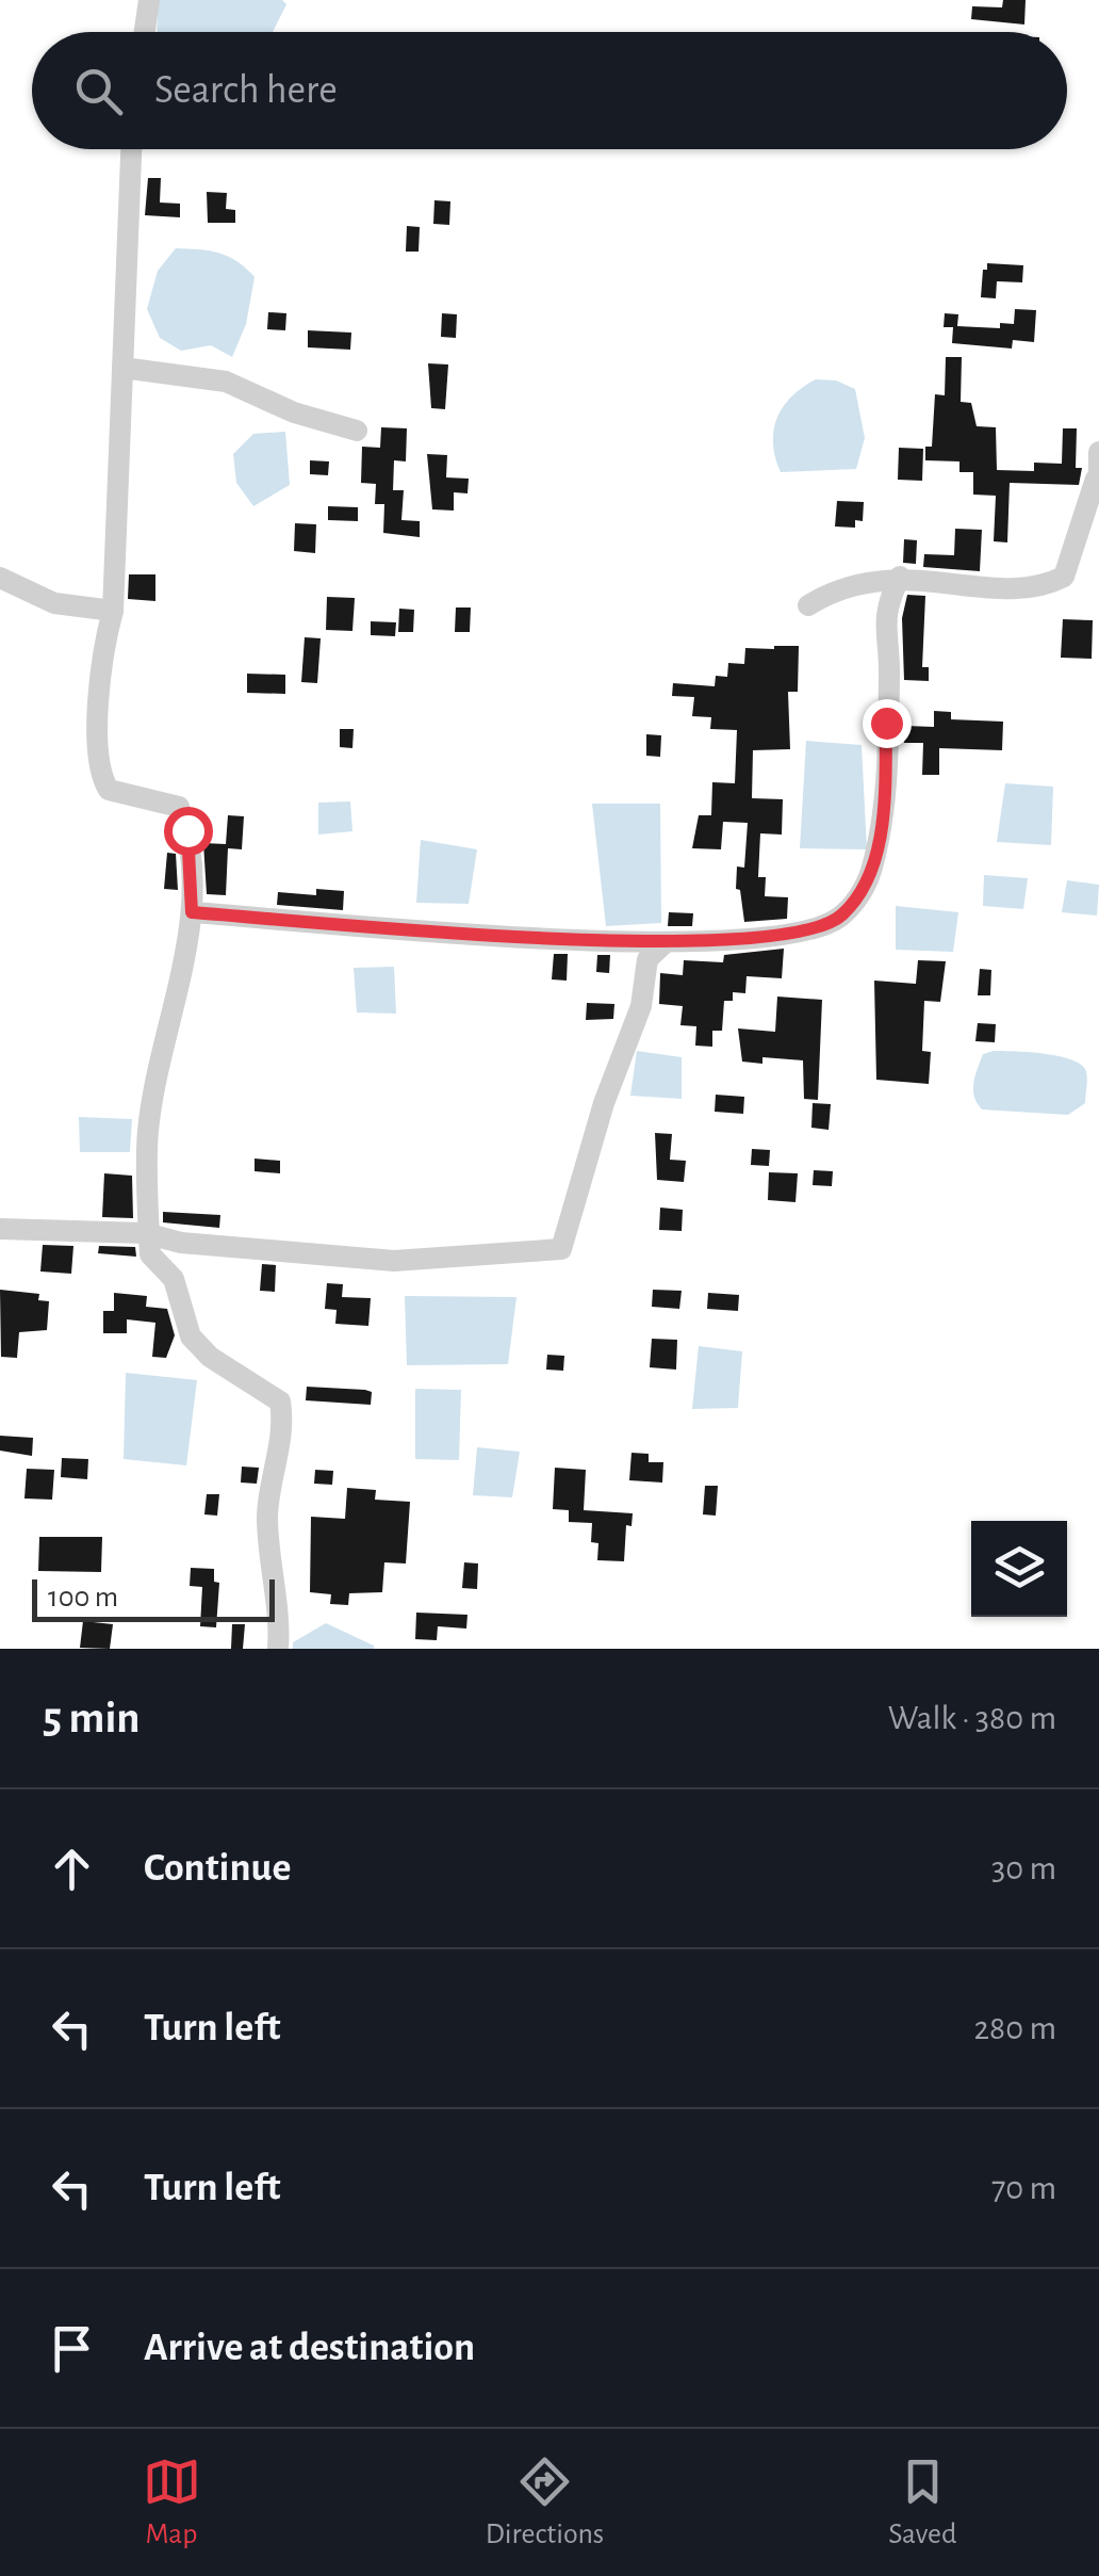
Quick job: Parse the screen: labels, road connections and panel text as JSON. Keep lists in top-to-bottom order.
{
  "scale_bar": "100 m",
  "page": {
    "search": "Search here",
    "scale": "100 m",
    "heading": ["5 min", "Walk · 380 m"],
    "list": [
      ["Continue", "30 m"],
      ["Turn left", "280 m"],
      ["Turn left", "70 m"],
      "Arrive at destination"
    ],
    "nav": ["Map", "Directions", "Saved"]
  }
}
